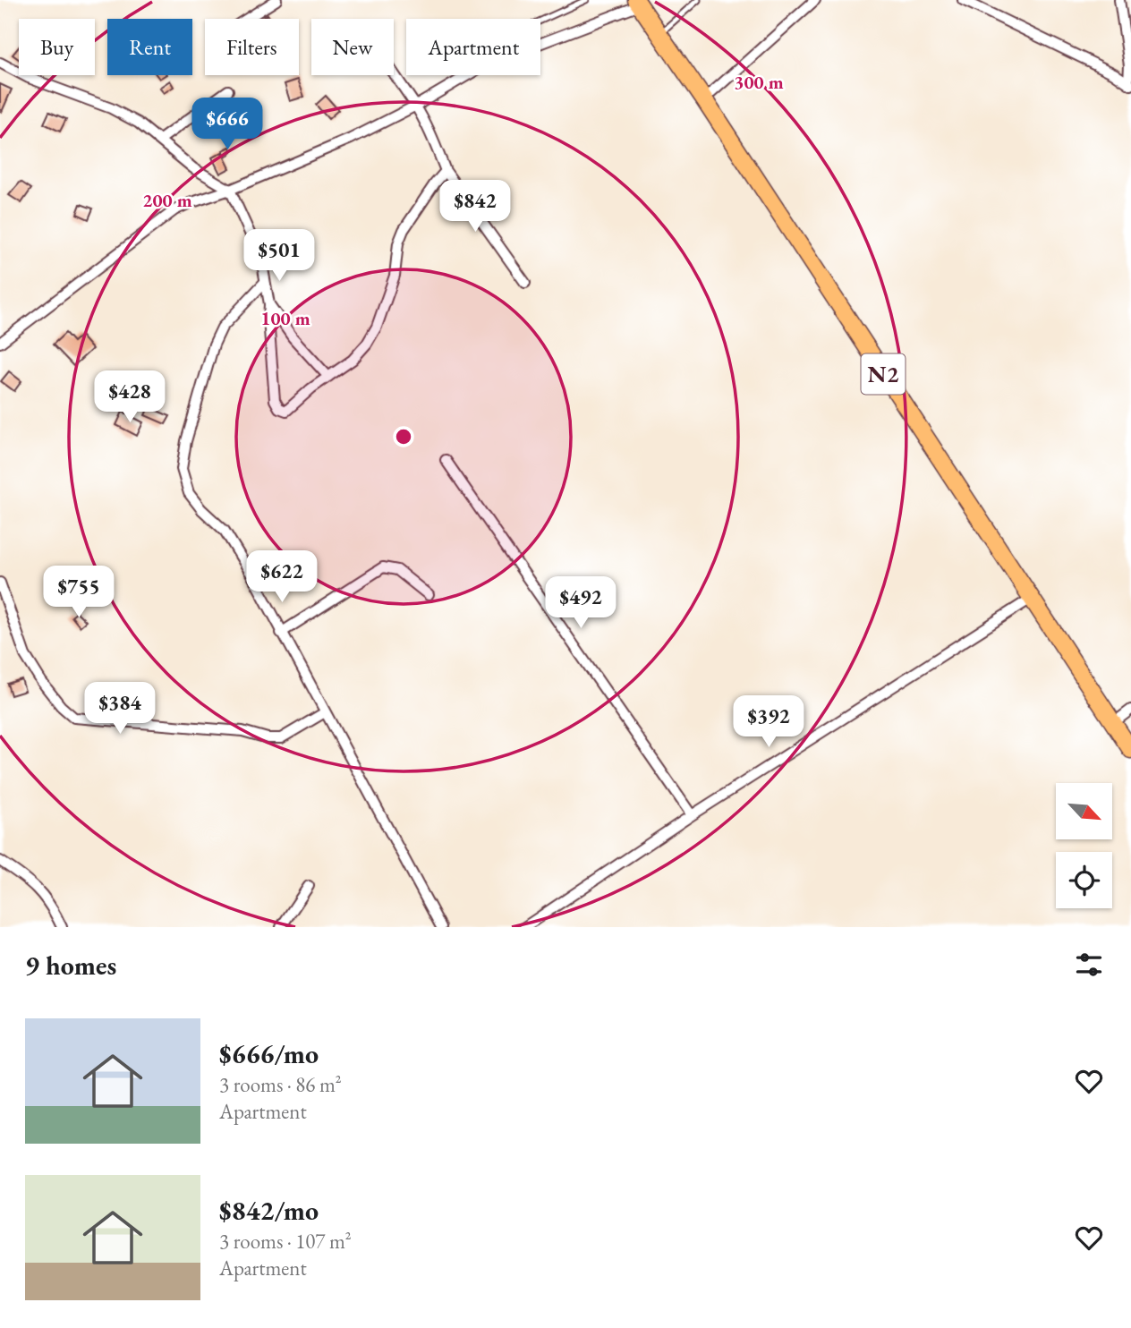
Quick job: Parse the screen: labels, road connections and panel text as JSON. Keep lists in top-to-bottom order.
{
  "streets": {
    "main road": ["N2"]
  },
  "north": "bottom right",
  "page": {
    "chip": [
      "Buy",
      "Rent",
      "Filters",
      "New",
      "Apartment"
    ],
    "price": [
      "$666",
      "$842",
      "$501",
      "$428",
      "$622",
      "$755",
      "$492",
      "$384",
      "$392"
    ],
    "heading": "9 homes",
    "list": [
      {
        "name": "$666/mo",
        "note": "3 rooms · 86 m² · Apartment"
      },
      {
        "name": "$842/mo",
        "note": "3 rooms · 107 m² · Apartment"
      }
    ]
  },
  "rings": ["300 m", "200 m", "100 m"]
}
